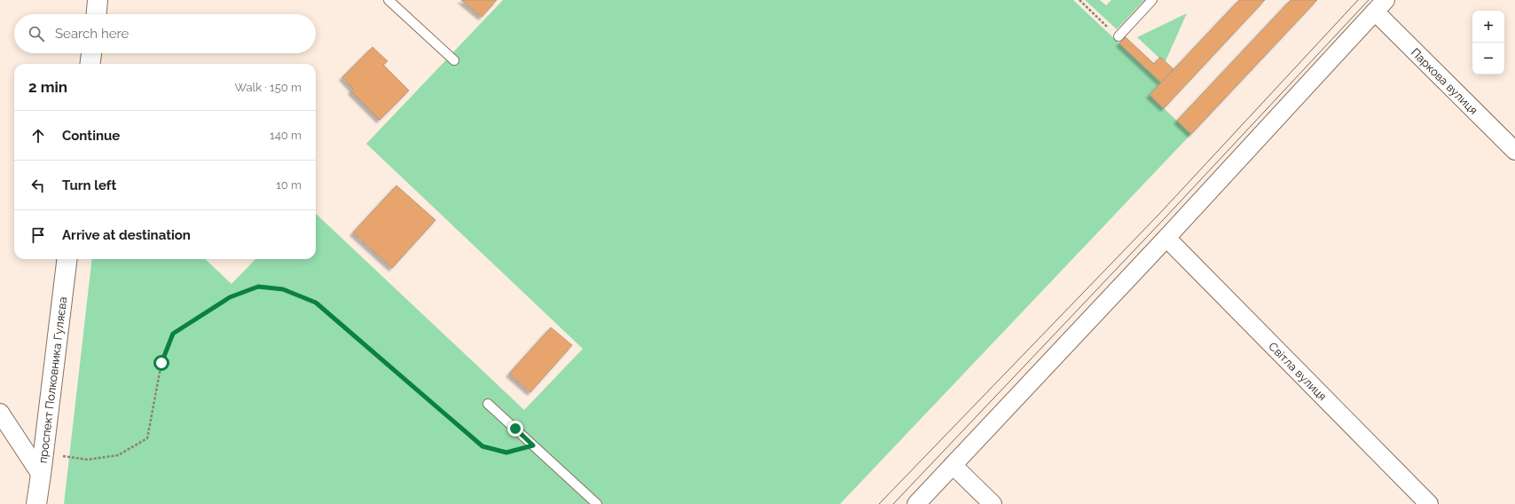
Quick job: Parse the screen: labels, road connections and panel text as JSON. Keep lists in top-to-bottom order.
{
  "streets": {
    "main road": ["проспект Полковника Гуляєва"],
    "street": ["Паркова вулиця", "Світла вулиця"]
  },
  "page": {
    "map_buttons": ["+", "−"],
    "search": "Search here",
    "heading": ["2 min", "Walk · 150 m"],
    "list": [
      ["Continue", "140 m"],
      ["Turn left", "10 m"],
      "Arrive at destination"
    ]
  }
}
